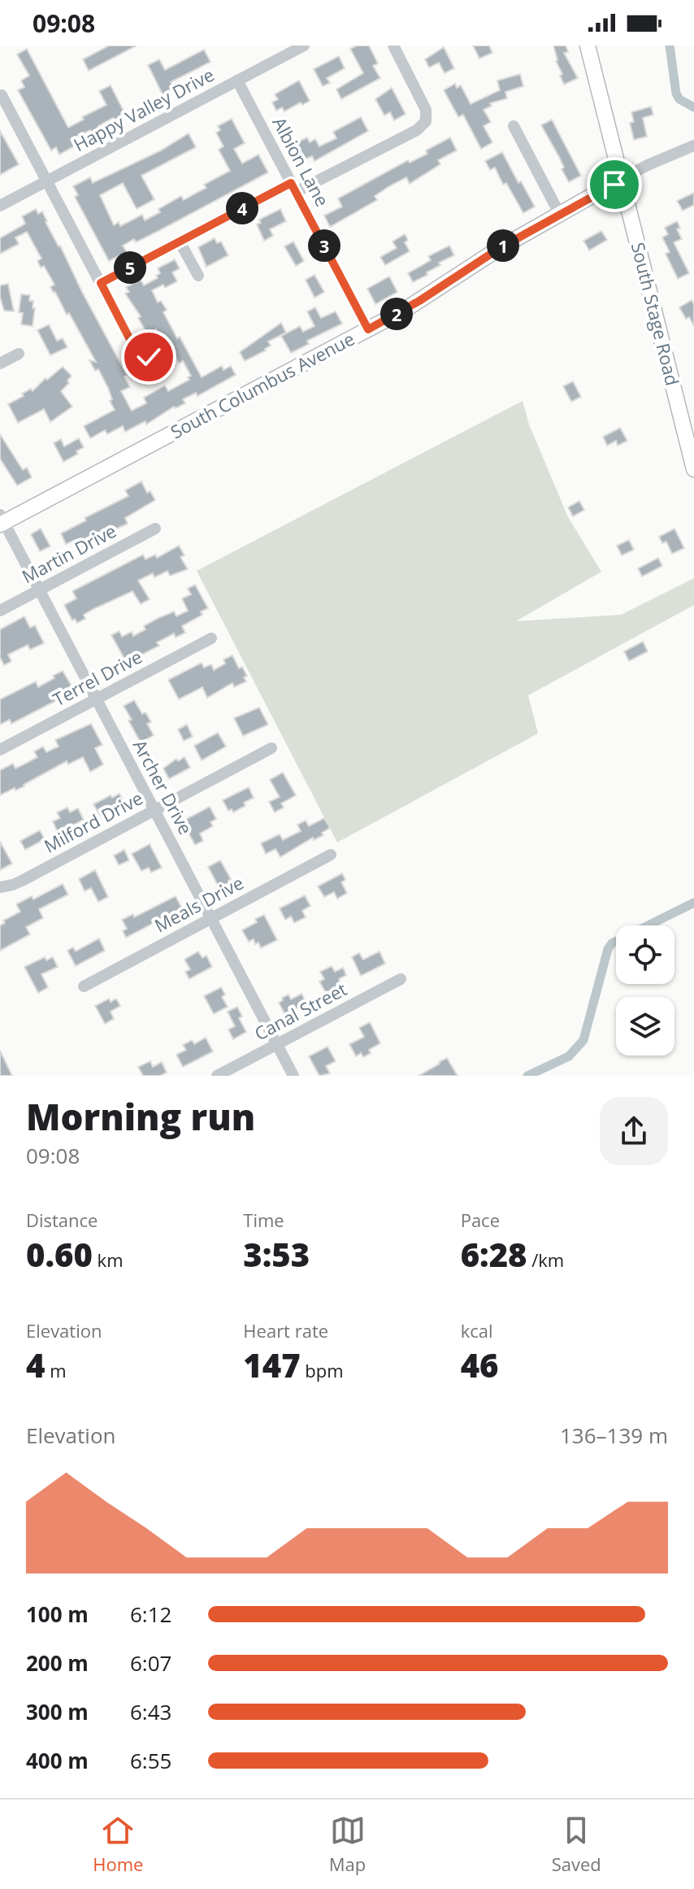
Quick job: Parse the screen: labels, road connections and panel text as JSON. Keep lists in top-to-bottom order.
{
  "streets": {
    "main road": ["South Stage Road", "South Columbus Avenue"],
    "street": [
      "Happy Valley Drive",
      "Albion Lane",
      "Martin Drive",
      "Terrel Drive",
      "Archer Drive",
      "Milford Drive",
      "Meals Drive",
      "Canal Street"
    ]
  },
  "crossings": [
    ["Happy Valley Drive", "Albion Lane"],
    ["Albion Lane", "South Columbus Avenue"],
    ["South Stage Road", "South Columbus Avenue"],
    ["South Columbus Avenue", "Archer Drive"],
    ["Martin Drive", "Archer Drive"],
    ["Terrel Drive", "Archer Drive"],
    ["Archer Drive", "Milford Drive"],
    ["Archer Drive", "Meals Drive"],
    ["Archer Drive", "Canal Street"]
  ],
  "page": {
    "status": "09:08",
    "pins": [
      "4",
      "1",
      "3",
      "5",
      "2"
    ],
    "heading": ["Morning run", "09:08"],
    "stats": [
      ["Distance", "0.60 km"],
      ["Time", "3:53"],
      ["Pace", "6:28 /km"],
      ["Elevation", "4 m"],
      ["Heart rate", "147 bpm"],
      ["kcal", "46"]
    ],
    "chart": ["Elevation", "136–139 m"],
    "list": [
      {
        "name": "100 m",
        "note": "6:12"
      },
      {
        "name": "200 m",
        "note": "6:07"
      },
      {
        "name": "300 m",
        "note": "6:43"
      },
      {
        "name": "400 m",
        "note": "6:55"
      }
    ],
    "tabs": ["Home", "Map", "Saved"]
  }
}
